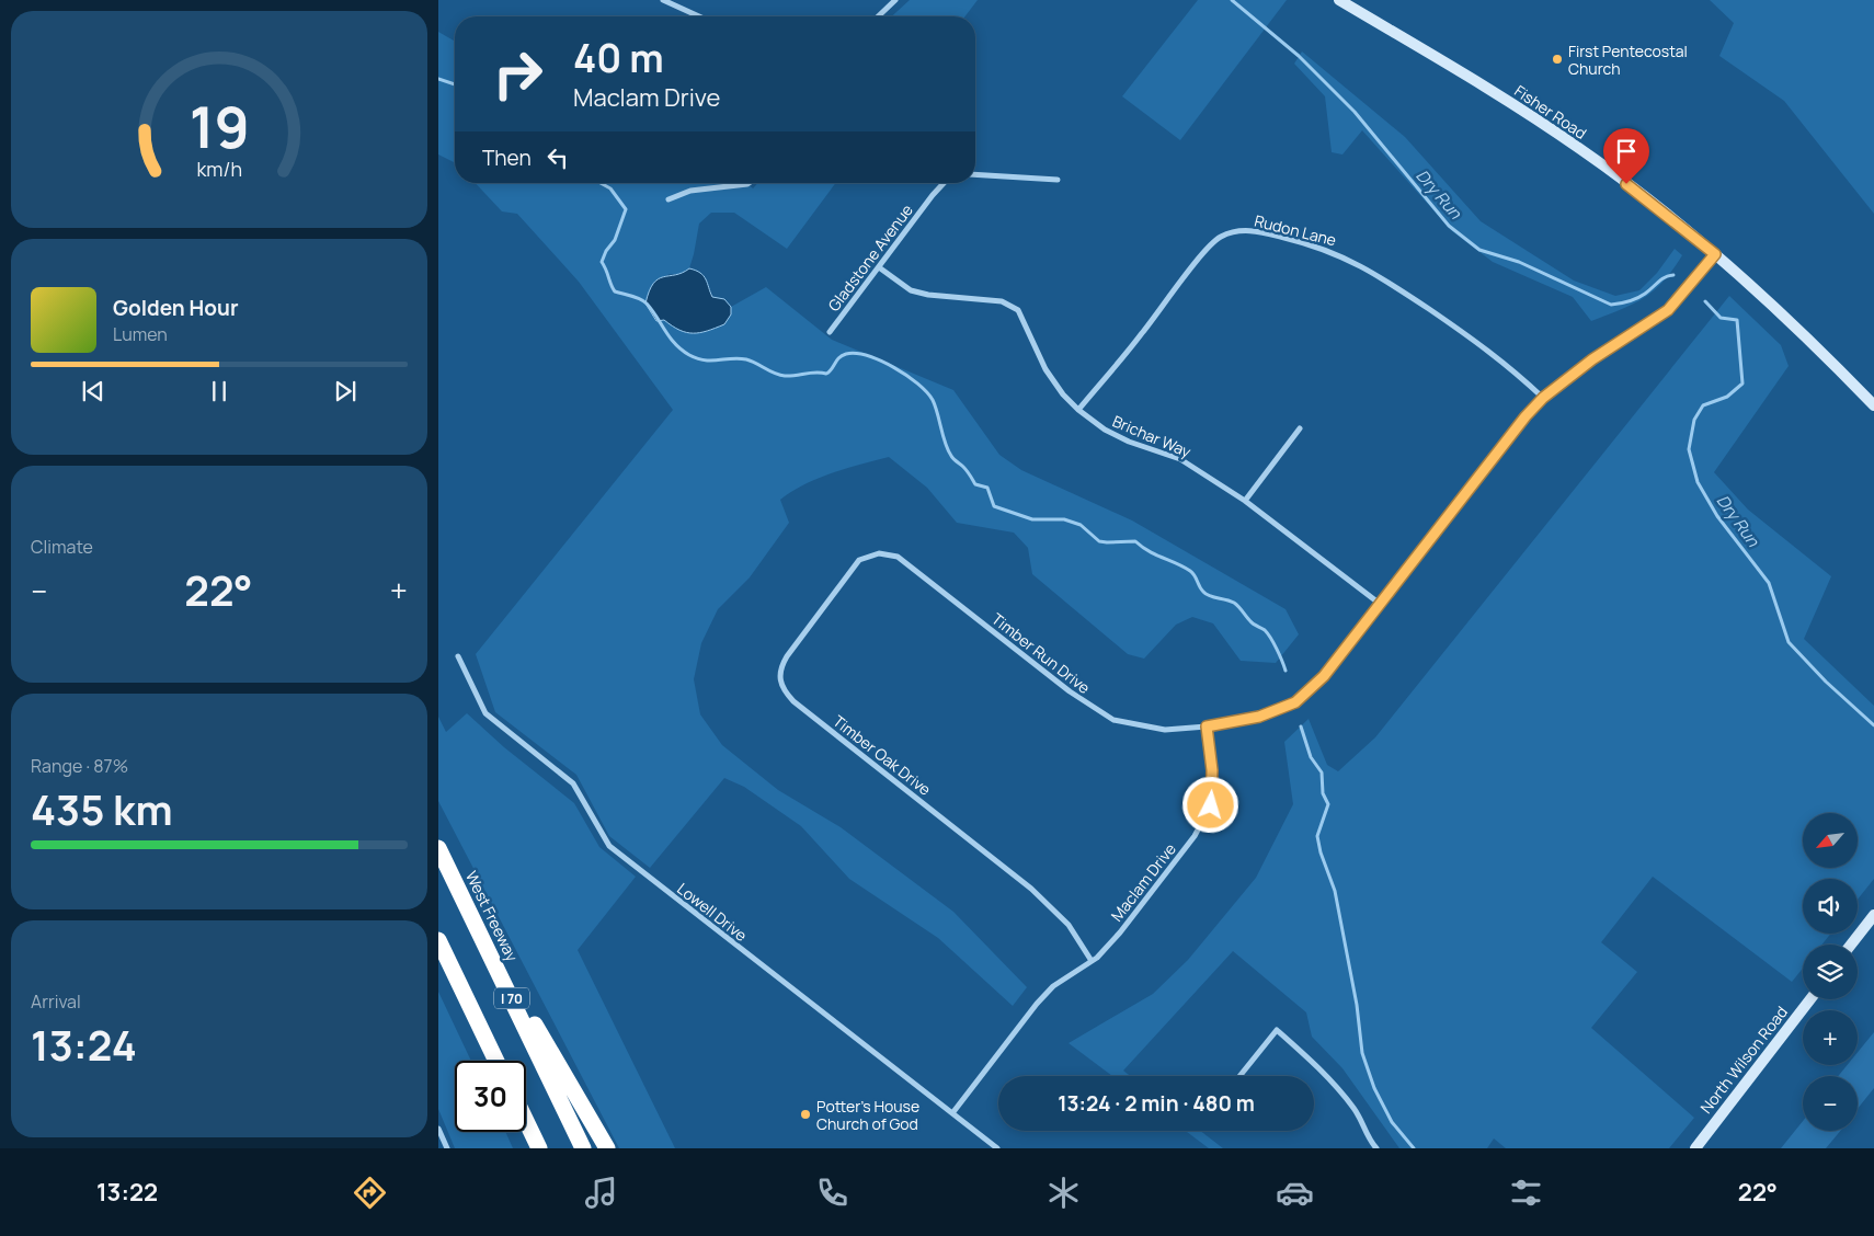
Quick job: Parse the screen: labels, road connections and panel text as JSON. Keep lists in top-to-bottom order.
{
  "streets": {
    "highway": ["West Freeway", "I 70"],
    "main road": ["Fisher Road", "North Wilson Road"],
    "street": [
      "Rudon Lane",
      "Gladstone Avenue",
      "Brichar Way",
      "Timber Run Drive",
      "Timber Oak Drive",
      "Maclam Drive",
      "Lowell Drive"
    ]
  },
  "crossings": [
    ["Rudon Lane", "Brichar Way"],
    ["Gladstone Avenue", "Brichar Way"],
    ["Timber Run Drive", "Timber Oak Drive"],
    ["Timber Run Drive", "Maclam Drive"],
    ["Timber Oak Drive", "Maclam Drive"],
    ["Maclam Drive", "Lowell Drive"]
  ],
  "water": ["Dry Run"],
  "places": ["First Pentecostal Church", "Potter's House Church of God"],
  "north": "bottom left",
  "page": {
    "turn": ["40 m", "Maclam Drive"],
    "then": "Then",
    "song": ["Golden Hour", "Lumen"],
    "tile": [
      "Climate",
      ["Range · 87%", "435 km"],
      ["Arrival", "13:24"]
    ],
    "heat": ["−", "22°", "+"],
    "map_buttons": ["+", "−"],
    "limit": "30",
    "trip": "13:24 · 2 min · 480 m",
    "tabs": ["13:22", "22°"],
    "gauge": ["19", "km/h"]
  }
}
